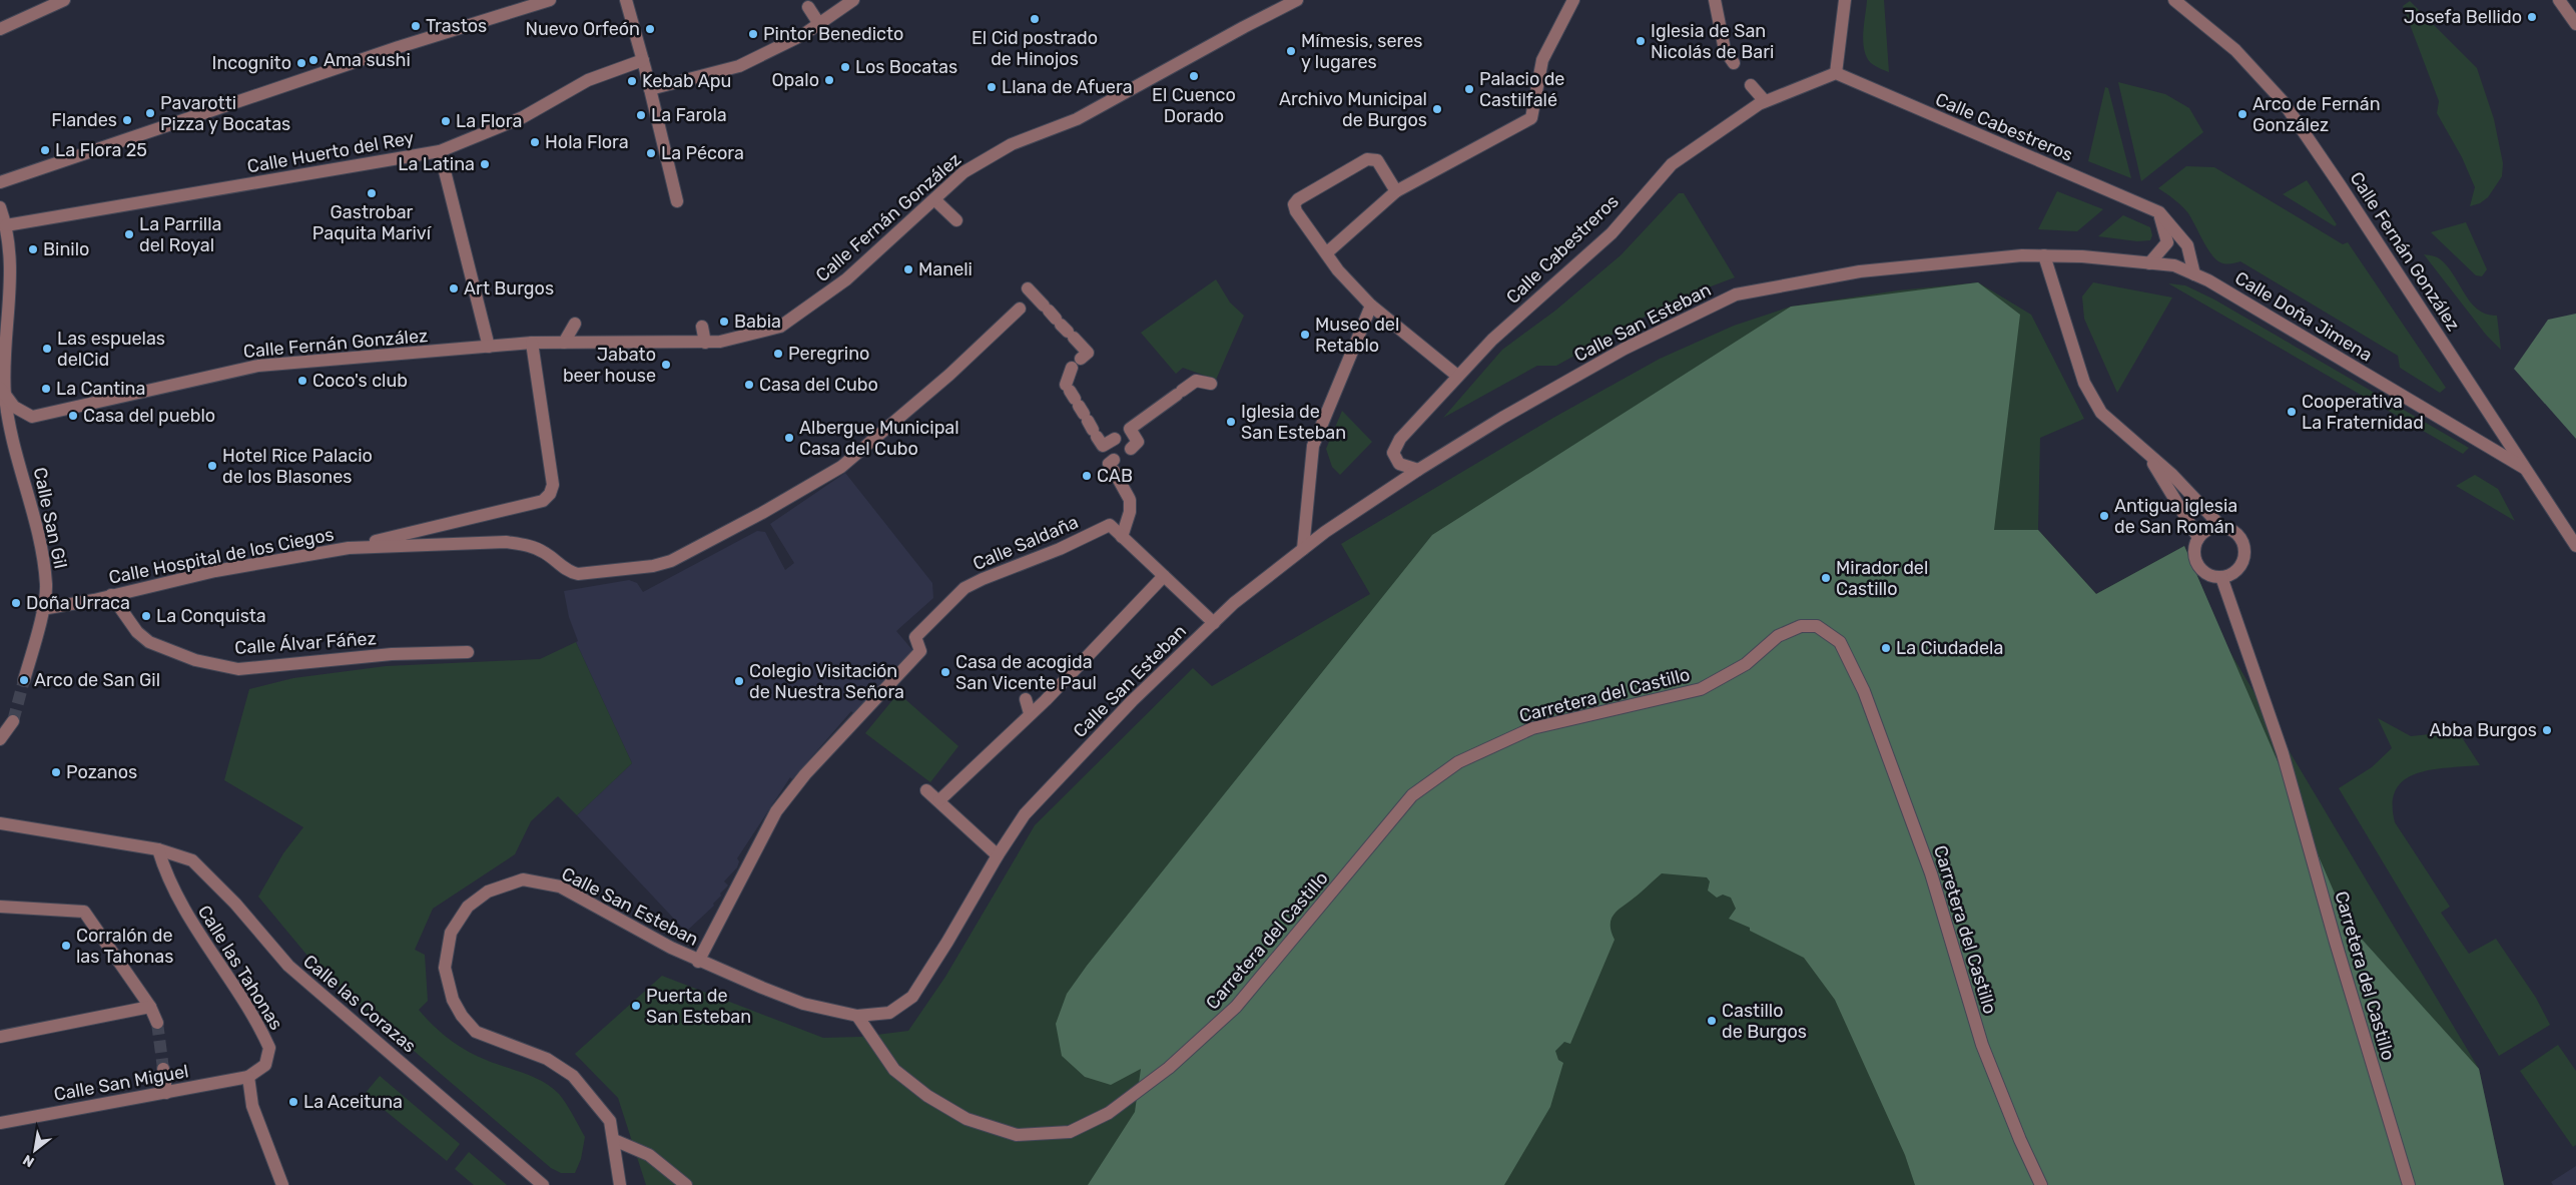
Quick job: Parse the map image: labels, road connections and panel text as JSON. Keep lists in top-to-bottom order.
{
  "streets": {
    "street": [
      "Calle Cabestreros",
      "Calle Huerto del Rey",
      "Calle Fernán González",
      "Calle Doña Jimena",
      "Calle San Esteban",
      "Calle San Gil",
      "Calle Saldaña",
      "Calle Hospital de los Ciegos",
      "Calle Álvar Fáñez",
      "Carretera del Castillo",
      "Calle las Tahonas",
      "Calle las Corazas",
      "Calle San Miguel"
    ]
  },
  "crossings": [
    ["Calle Cabestreros", "Calle Doña Jimena"],
    ["Calle Cabestreros", "Calle San Esteban"],
    ["Calle Huerto del Rey", "Calle San Gil"],
    ["Calle Fernán González", "Calle Doña Jimena"],
    ["Calle Fernán González", "Calle San Gil"],
    ["Calle Fernán González", "Calle Hospital de los Ciegos"],
    ["Calle Doña Jimena", "Calle San Esteban"],
    ["Calle San Esteban", "Calle Saldaña"],
    ["Calle San Esteban", "Carretera del Castillo"],
    ["Calle San Gil", "Calle Hospital de los Ciegos"],
    ["Calle Hospital de los Ciegos", "Calle Álvar Fáñez"],
    ["Calle las Tahonas", "Calle las Corazas"],
    ["Calle las Tahonas", "Calle San Miguel"]
  ],
  "places": [
    "Josefa Bellido",
    "El Cid postrado de Hinojos",
    "Trastos",
    "Nuevo Orfeón",
    "Pintor Benedicto",
    "Iglesia de San Nicolás de Bari",
    "Mímesis, seres y lugares",
    "Ama sushi",
    "Incognito",
    "Los Bocatas",
    "El Cuenco Dorado",
    "Opalo",
    "Kebab Apu",
    "Llana de Afuera",
    "Palacio de Castilfalé",
    "Archivo Municipal de Burgos",
    "Pavarotti Pizza y Bocatas",
    "Arco de Fernán González",
    "La Farola",
    "Flandes",
    "La Flora",
    "Hola Flora",
    "La Flora 25",
    "La Pécora",
    "La Latina",
    "Gastrobar Paquita Mariví",
    "La Parrilla del Royal",
    "Binilo",
    "Maneli",
    "Art Burgos",
    "Babia",
    "Museo del Retablo",
    "Las espuelas delCid",
    "Peregrino",
    "Jabato beer house",
    "Coco's club",
    "Casa del Cubo",
    "La Cantina",
    "Cooperativa La Fraternidad",
    "Casa del pueblo",
    "Iglesia de San Esteban",
    "Albergue Municipal Casa del Cubo",
    "Hotel Rice Palacio de los Blasones",
    "CAB",
    "Antigua iglesia de San Román",
    "Mirador del Castillo",
    "Doña Urraca",
    "La Conquista",
    "La Ciudadela",
    "Casa de acogida San Vicente Paul",
    "Arco de San Gil",
    "Colegio Visitación de Nuestra Señora",
    "Abba Burgos",
    "Pozanos",
    "Corralón de las Tahonas",
    "Puerta de San Esteban",
    "Castillo de Burgos",
    "La Aceituna"
  ],
  "north": "bottom left"
}
